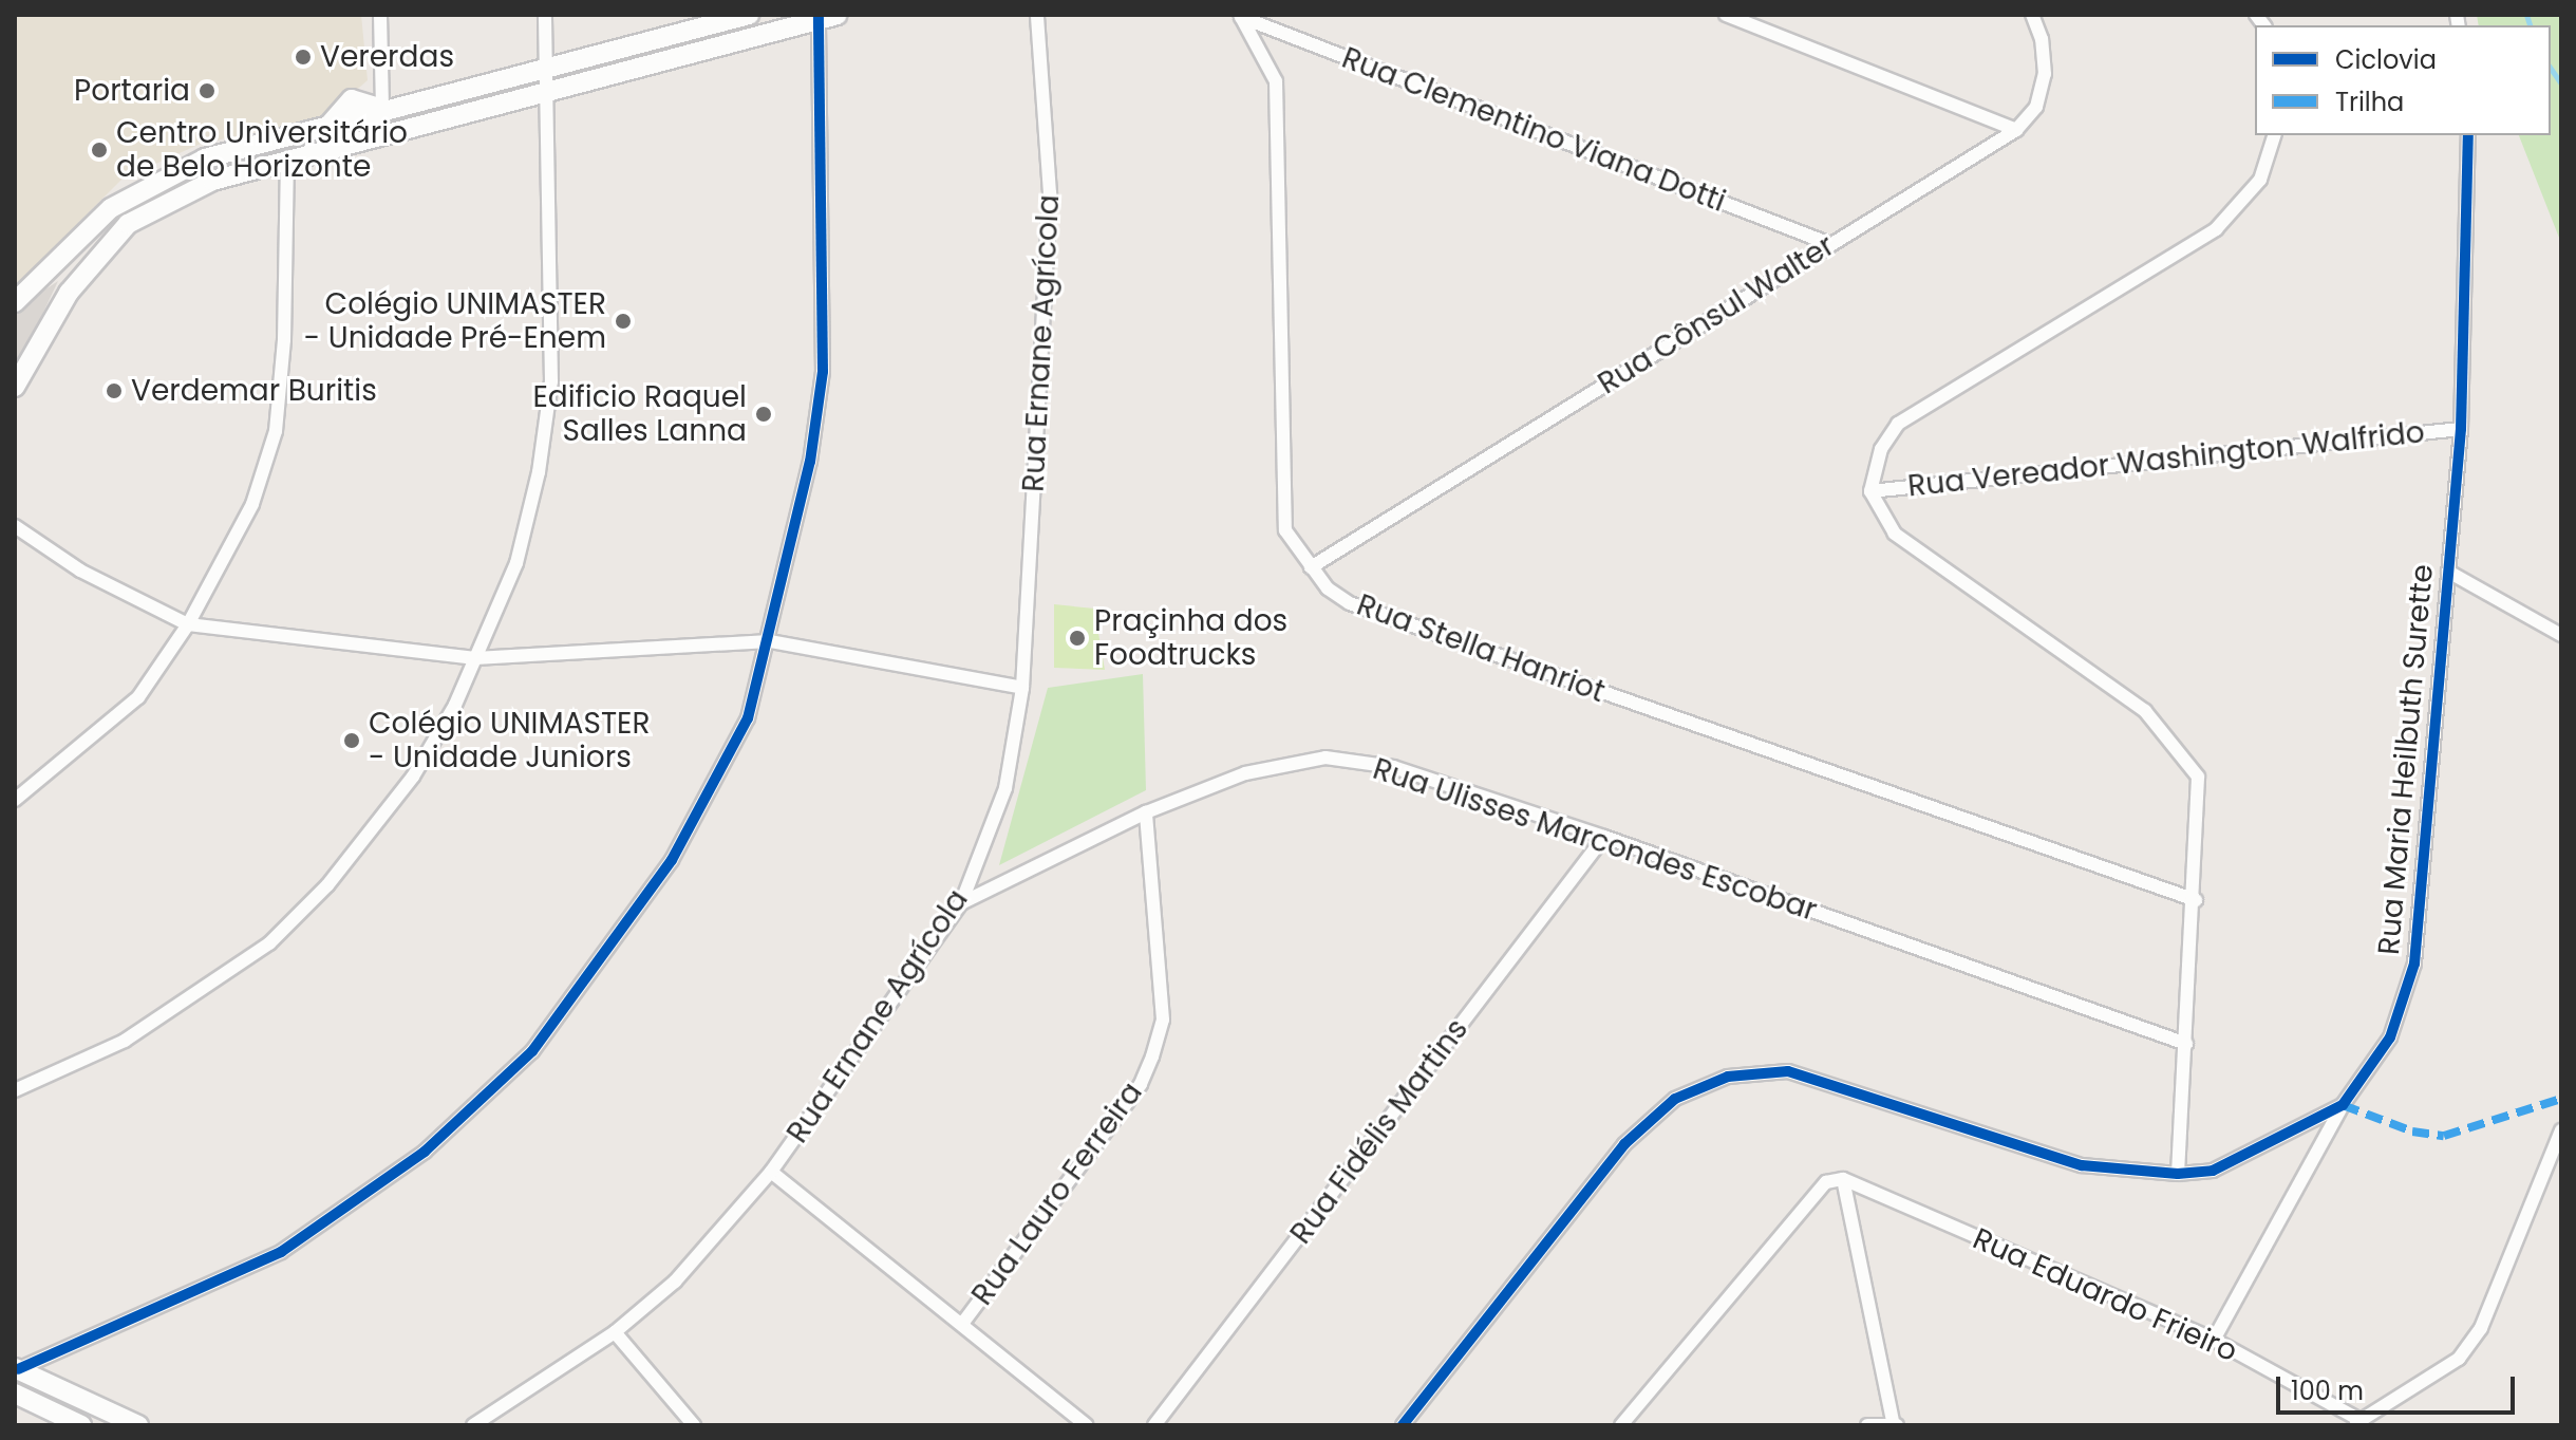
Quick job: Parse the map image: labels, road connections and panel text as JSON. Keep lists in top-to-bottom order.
{
  "streets": {
    "street": [
      "Rua Clementino Viana Dotti",
      "Rua Cônsul Walter",
      "Rua Ernane Agrícola",
      "Rua Vereador Washington Walfrido",
      "Rua Stella Hanriot",
      "Rua Maria Heilbuth Surette",
      "Rua Ulisses Marcondes Escobar",
      "Rua Fidélis Martins",
      "Rua Lauro Ferreira",
      "Rua Eduardo Frieiro"
    ]
  },
  "crossings": [
    ["Rua Clementino Viana Dotti", "Rua Cônsul Walter"],
    ["Rua Clementino Viana Dotti", "Rua Stella Hanriot"],
    ["Rua Cônsul Walter", "Rua Stella Hanriot"],
    ["Rua Ernane Agrícola", "Rua Ulisses Marcondes Escobar"],
    ["Rua Vereador Washington Walfrido", "Rua Maria Heilbuth Surette"],
    ["Rua Ulisses Marcondes Escobar", "Rua Fidélis Martins"],
    ["Rua Ulisses Marcondes Escobar", "Rua Lauro Ferreira"]
  ],
  "places": [
    "Vererdas",
    "Portaria",
    "Centro Universitário de Belo Horizonte",
    "Colégio UNIMASTER - Unidade Pré-Enem",
    "Verdemar Buritis",
    "Edificio Raquel Salles Lanna",
    "Praçinha dos Foodtrucks",
    "Colégio UNIMASTER - Unidade Juniors"
  ],
  "legend": ["Ciclovia", "Trilha"],
  "scale_bar": "100 m"
}
